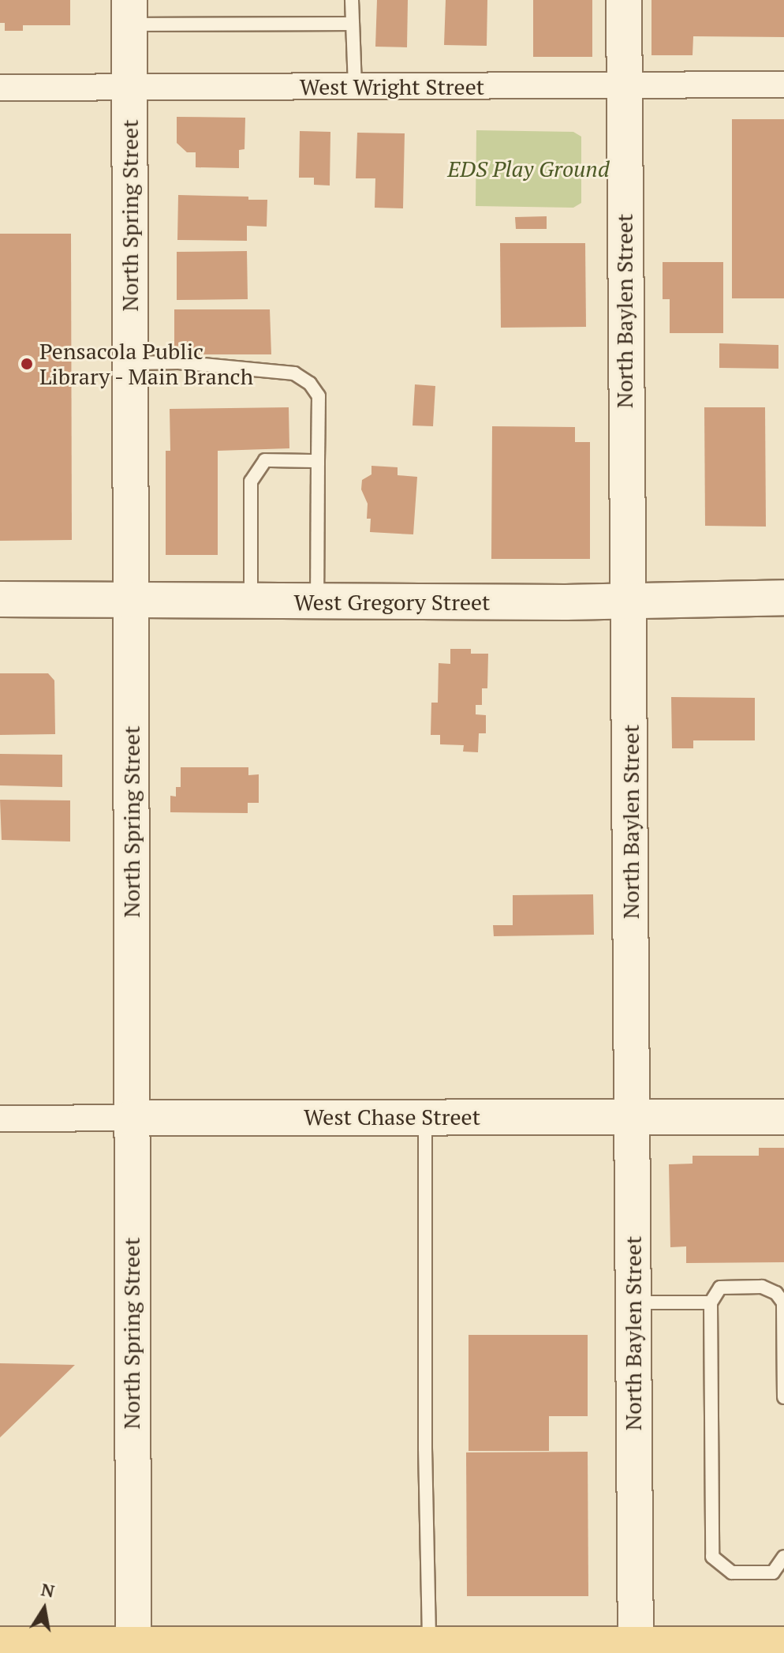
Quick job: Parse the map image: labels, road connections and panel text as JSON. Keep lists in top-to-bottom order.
{
  "streets": {
    "street": [
      "West Wright Street",
      "North Spring Street",
      "North Baylen Street",
      "West Gregory Street",
      "West Chase Street"
    ]
  },
  "crossings": [
    ["West Wright Street", "North Spring Street"],
    ["West Wright Street", "North Baylen Street"],
    ["North Spring Street", "West Gregory Street"],
    ["North Spring Street", "West Chase Street"],
    ["North Baylen Street", "West Gregory Street"],
    ["North Baylen Street", "West Chase Street"]
  ],
  "parks": ["EDS Play Ground"],
  "places": ["Pensacola Public Library - Main Branch"],
  "north": "top"
}
